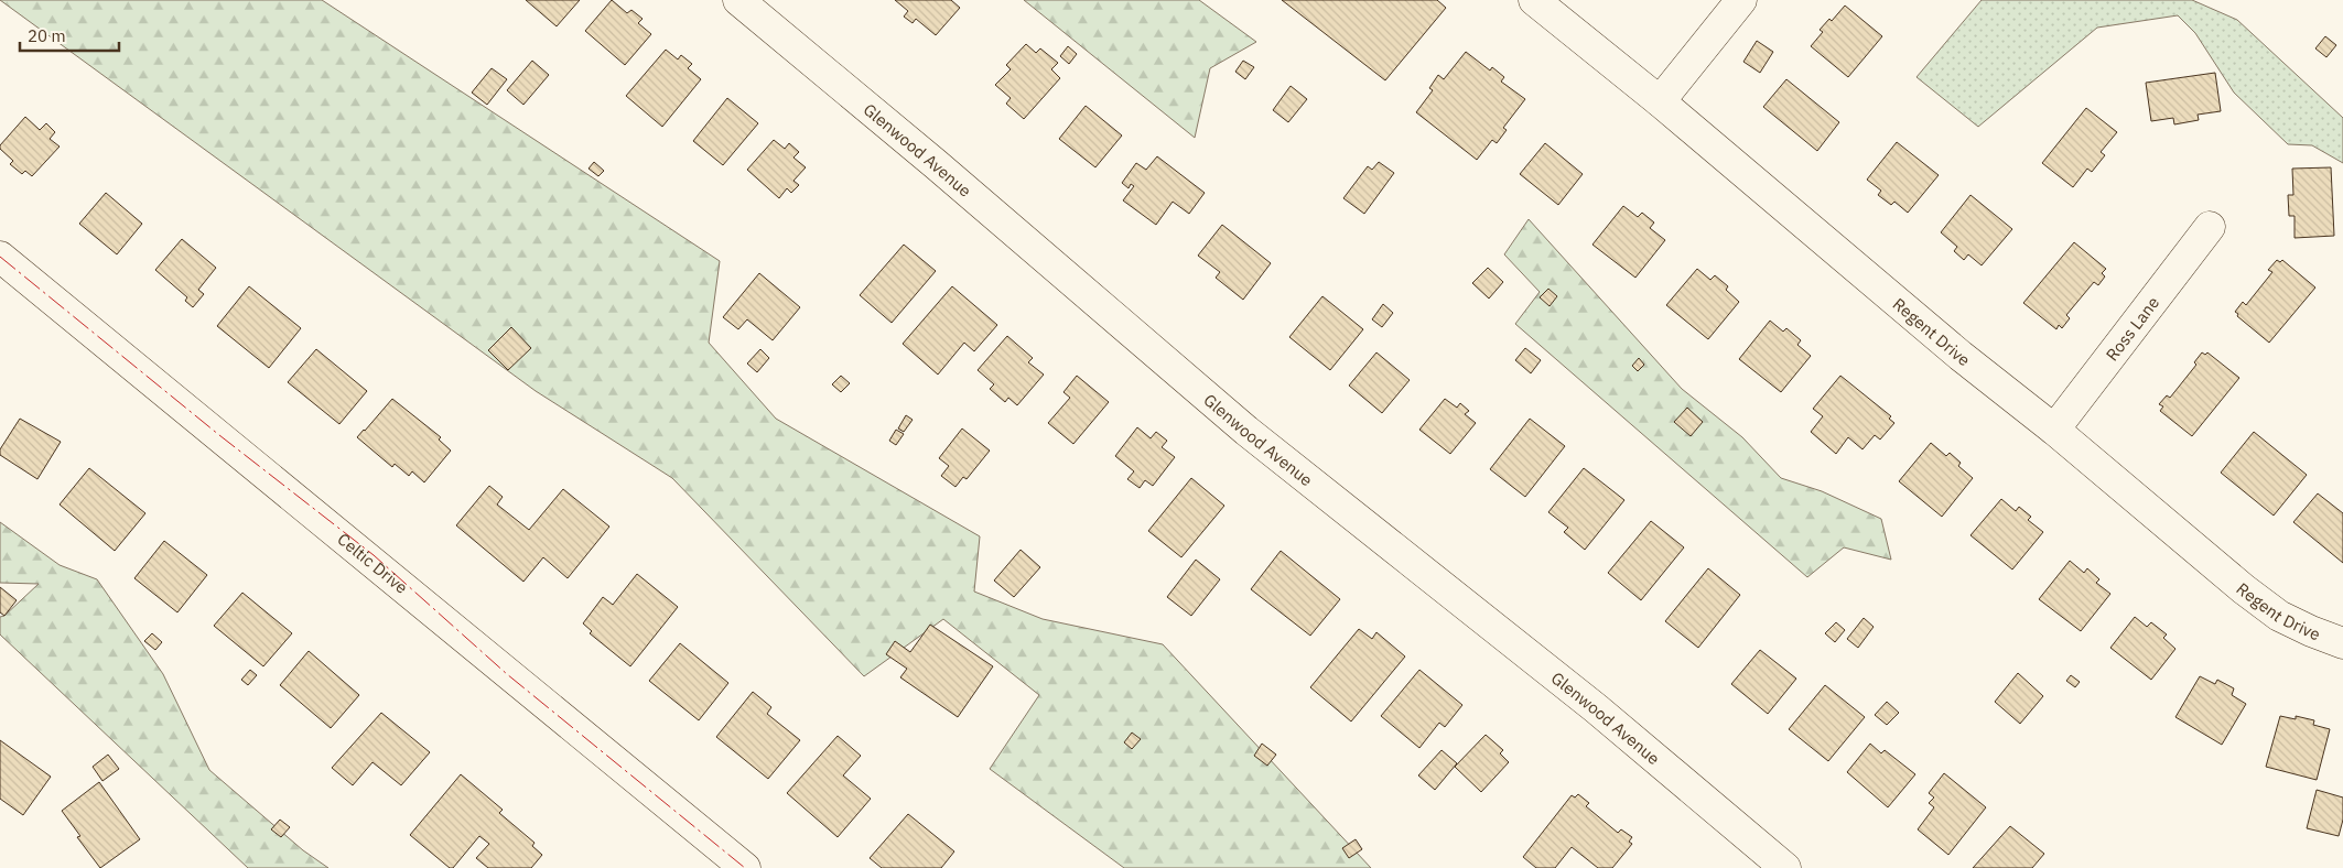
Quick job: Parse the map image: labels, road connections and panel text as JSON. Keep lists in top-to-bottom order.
{
  "streets": {
    "street": [
      "Glenwood Avenue",
      "Ross Lane",
      "Regent Drive",
      "Celtic Drive"
    ]
  },
  "crossings": [
    ["Ross Lane", "Regent Drive"]
  ],
  "scale_bar": "20 m"
}
